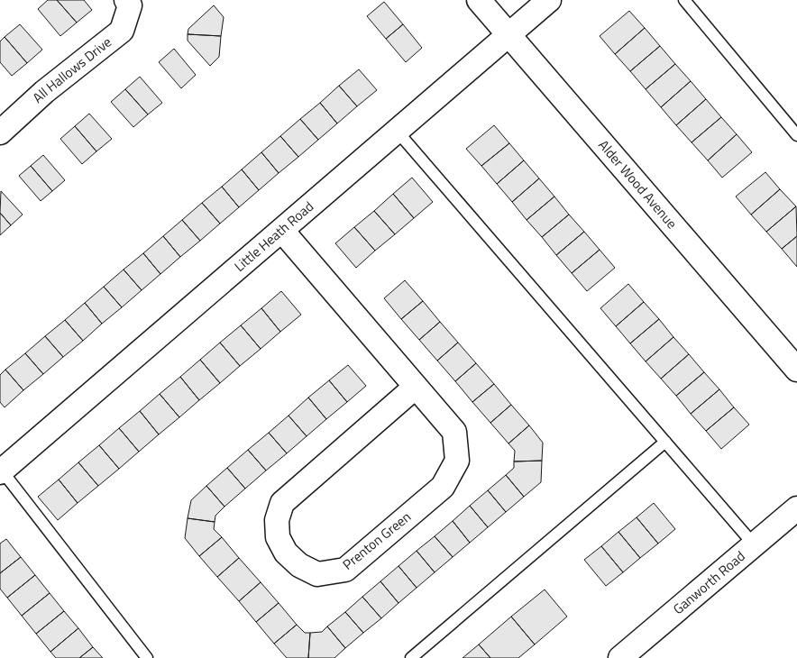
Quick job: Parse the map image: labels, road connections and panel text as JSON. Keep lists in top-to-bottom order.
{
  "streets": {
    "street": [
      "All Hallows Drive",
      "Alder Wood Avenue",
      "Little Heath Road",
      "Prenton Green",
      "Ganworth Road"
    ]
  },
  "crossings": [
    ["Alder Wood Avenue", "Little Heath Road"],
    ["Little Heath Road", "Prenton Green"]
  ]
}
